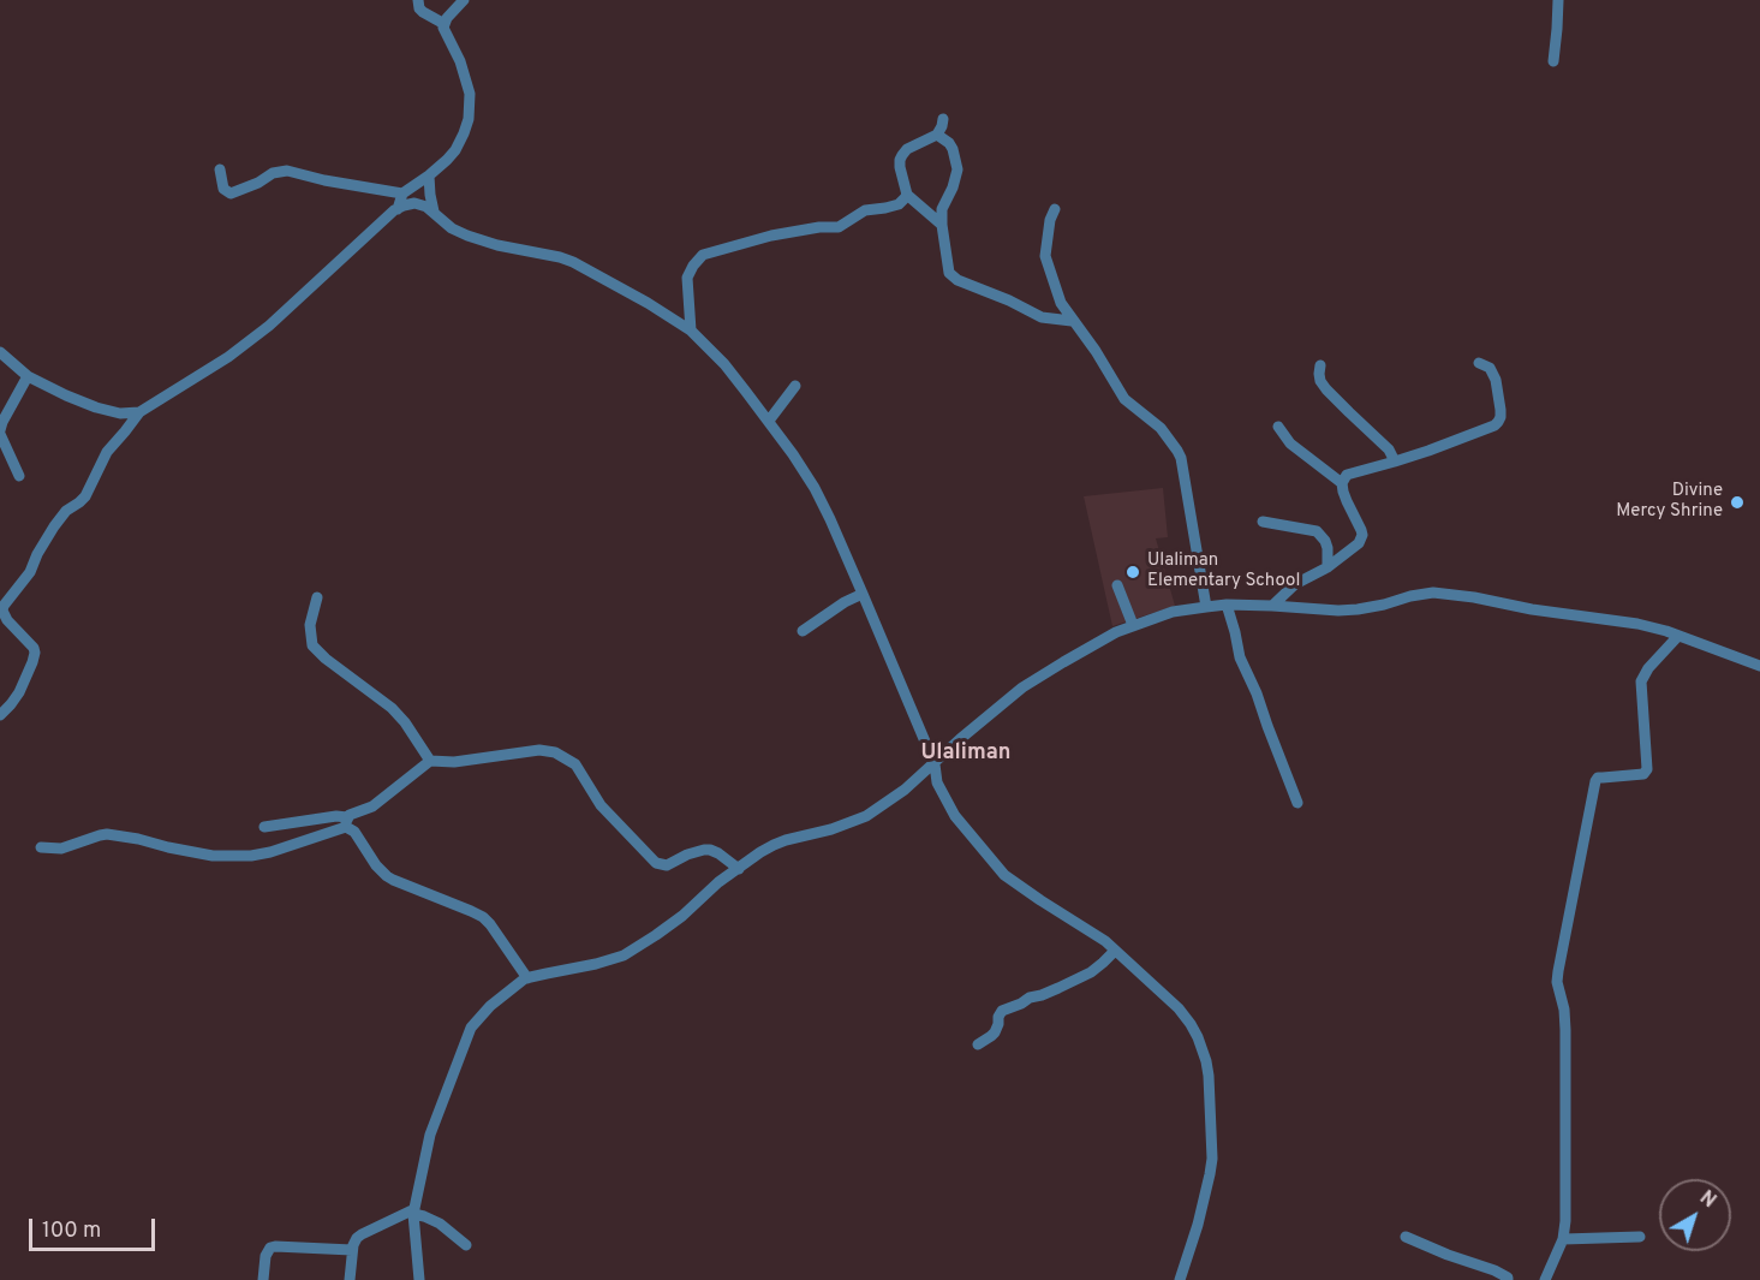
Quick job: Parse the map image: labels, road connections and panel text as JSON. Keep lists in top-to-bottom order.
{
  "districts": ["Ulaliman"],
  "places": ["Divine Mercy Shrine", "Ulaliman Elementary School"],
  "scale_bar": "100 m",
  "north": "top right"
}
